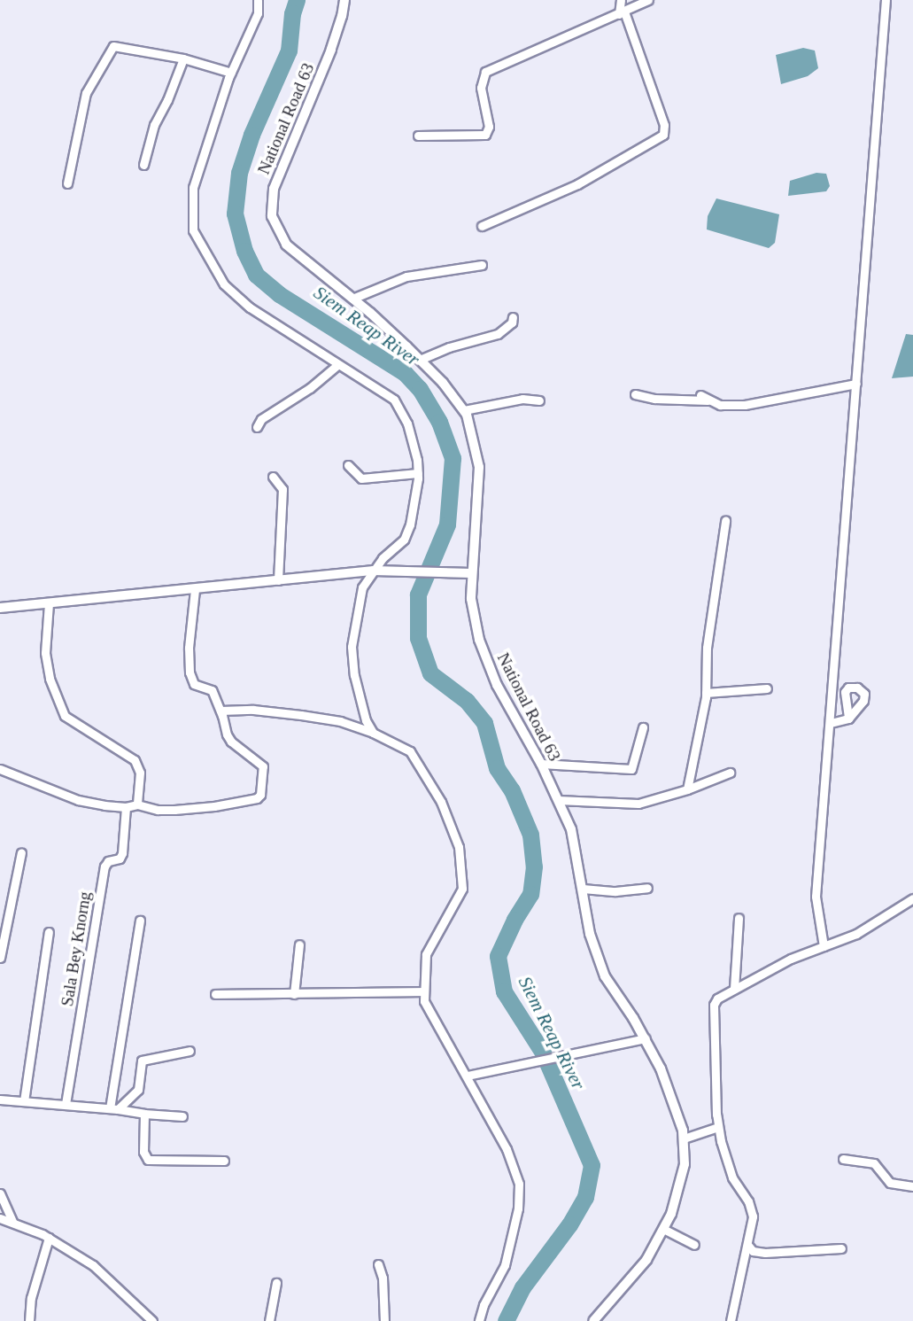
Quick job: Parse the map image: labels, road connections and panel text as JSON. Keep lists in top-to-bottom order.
{
  "streets": {
    "street": ["National Road 63", "Sala Bey Knorng"]
  },
  "water": ["Siem Reap River"]
}
